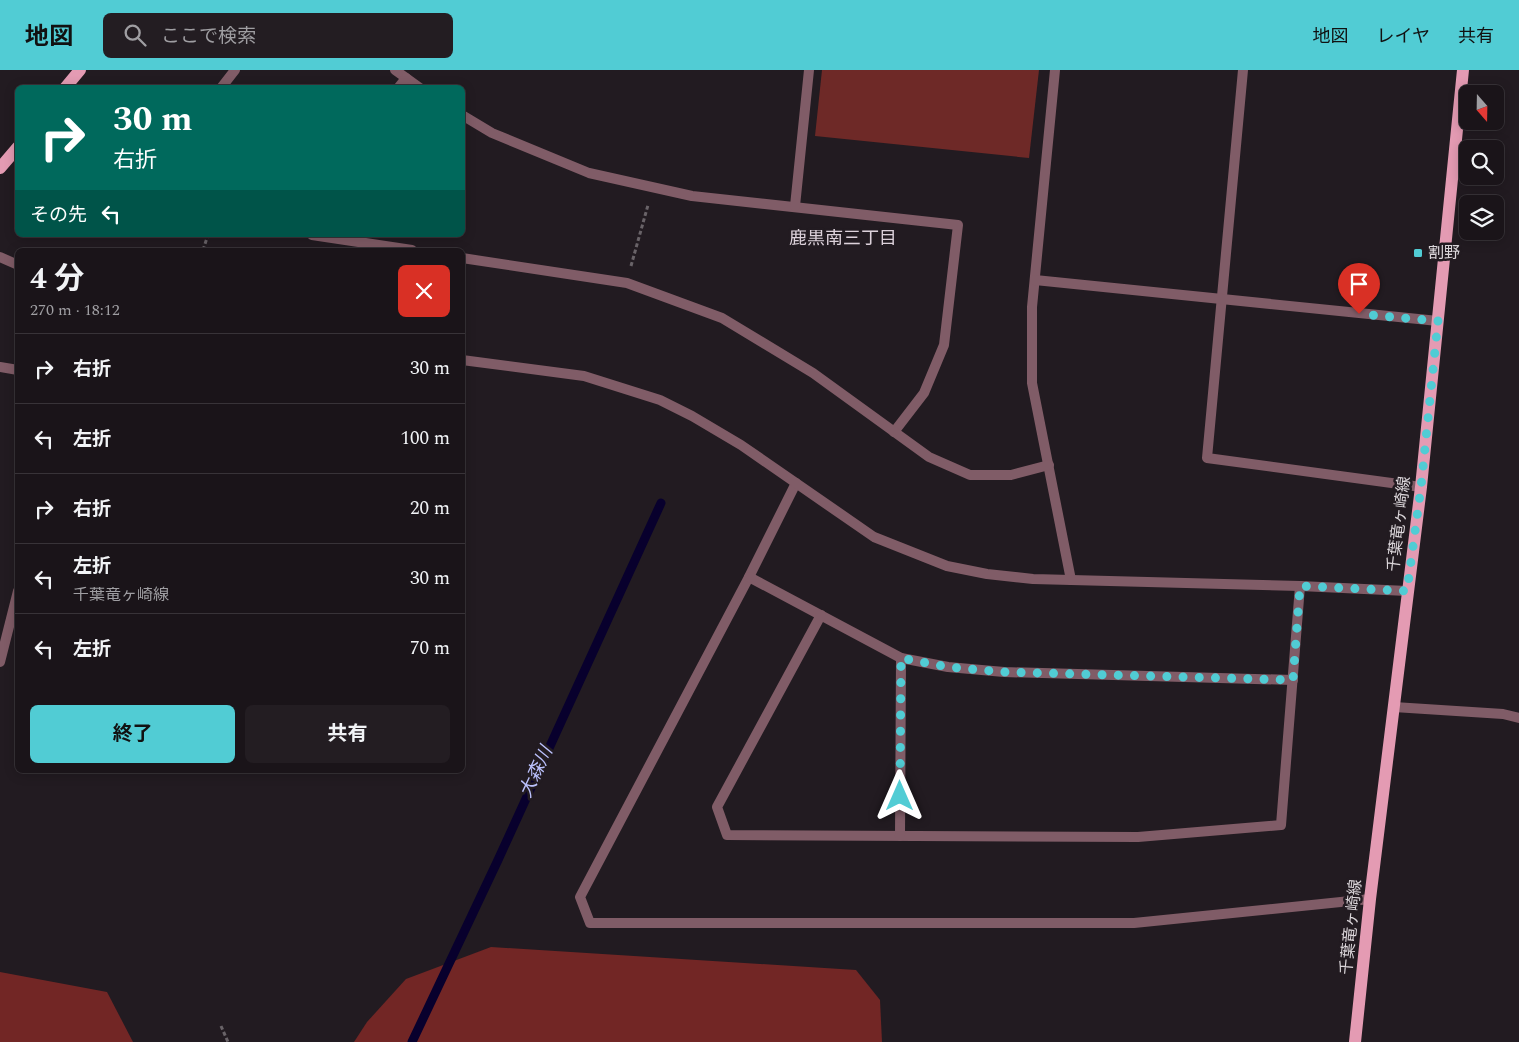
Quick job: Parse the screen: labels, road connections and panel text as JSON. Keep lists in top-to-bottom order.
{
  "streets": {
    "main road": ["千葉竜ヶ崎線"]
  },
  "districts": ["鹿黒南三丁目"],
  "water": ["大森川"],
  "places": {
    "transit": ["割野"]
  },
  "north": "bottom",
  "page": {
    "header": "地図",
    "search": "ここで検索",
    "nav": ["地図", "レイヤ", "共有"],
    "turn": ["30 m", "右折"],
    "then": "その先",
    "heading": ["4 分", "270 m · 18:12"],
    "list": [
      {
        "name": "右折",
        "value": "30 m"
      },
      {
        "name": "左折",
        "value": "100 m"
      },
      {
        "name": "右折",
        "value": "20 m"
      },
      {
        "name": "左折",
        "note": "千葉竜ヶ崎線",
        "value": "30 m"
      },
      {
        "name": "左折",
        "value": "70 m"
      }
    ],
    "buttons": ["終了", "共有"]
  }
}
